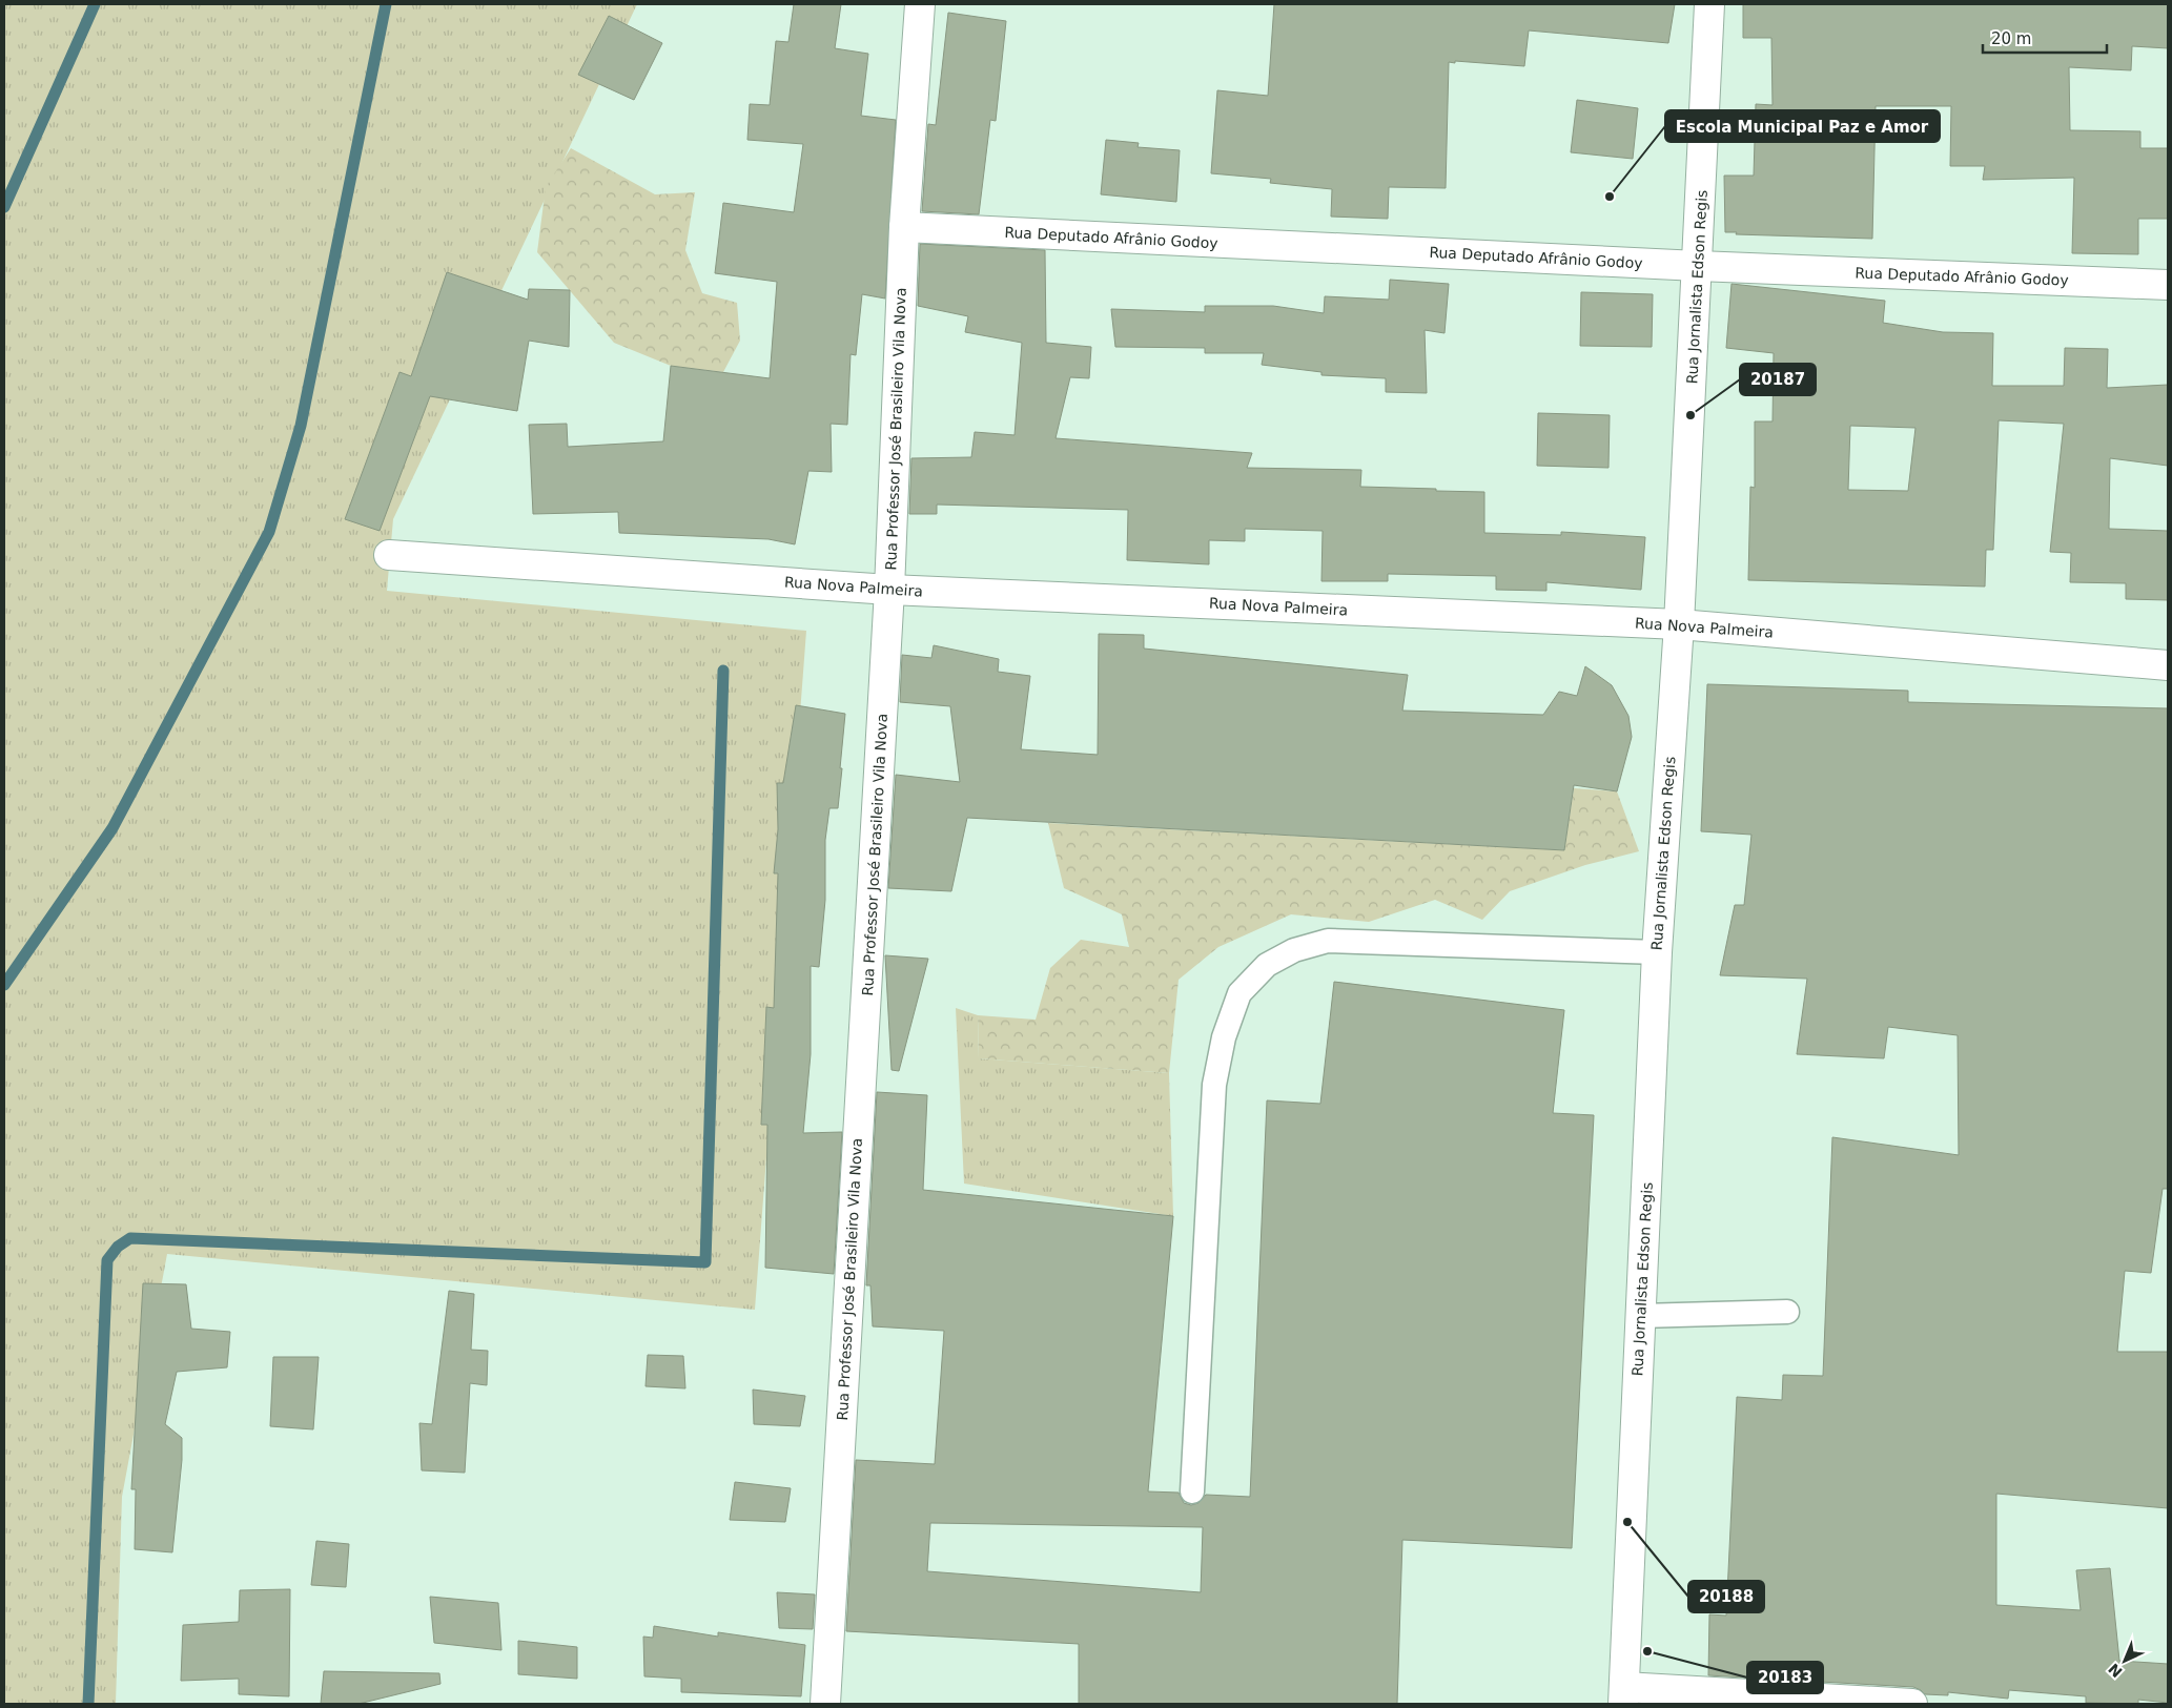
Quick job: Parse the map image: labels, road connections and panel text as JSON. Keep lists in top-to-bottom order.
{
  "streets": {
    "street": [
      "Rua Deputado Afrânio Godoy",
      "Rua Jornalista Edson Regis",
      "Rua Professor José Brasileiro Vila Nova",
      "Rua Nova Palmeira"
    ]
  },
  "crossings": [
    ["Rua Deputado Afrânio Godoy", "Rua Jornalista Edson Regis"],
    ["Rua Deputado Afrânio Godoy", "Rua Professor José Brasileiro Vila Nova"],
    ["Rua Jornalista Edson Regis", "Rua Nova Palmeira"],
    ["Rua Professor José Brasileiro Vila Nova", "Rua Nova Palmeira"]
  ],
  "places": [
    "Escola Municipal Paz e Amor",
    "20187",
    "20188",
    "20183"
  ],
  "scale_bar": "20 m",
  "north": "bottom left"
}
